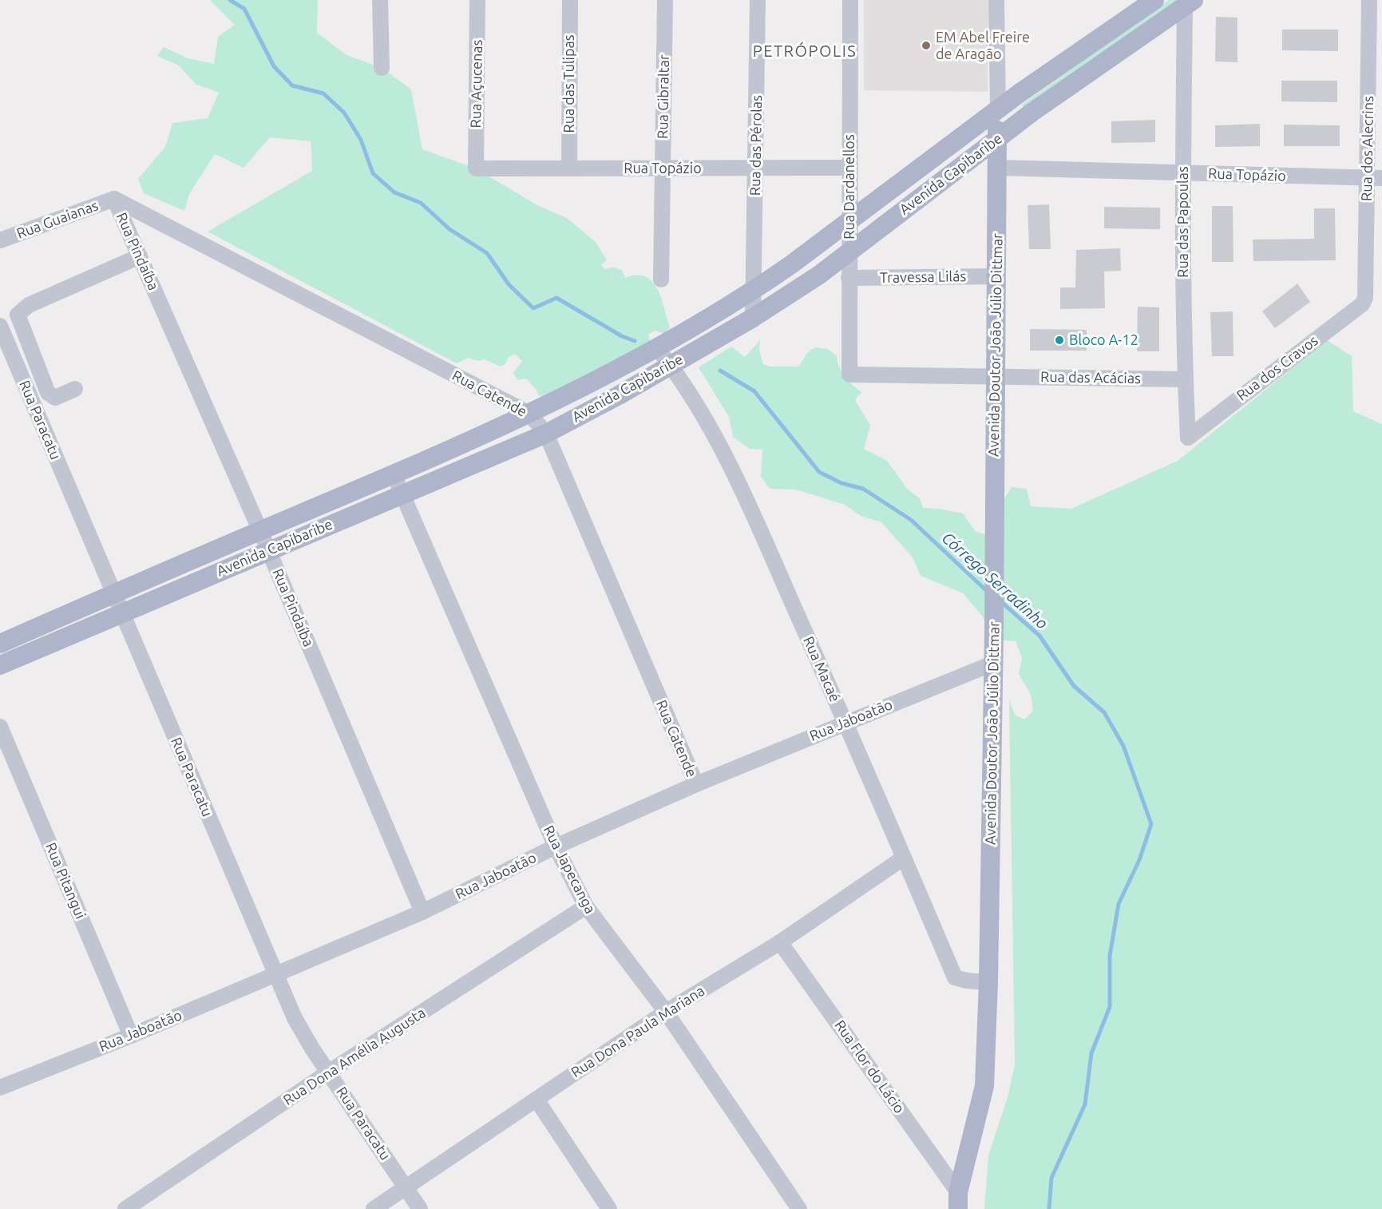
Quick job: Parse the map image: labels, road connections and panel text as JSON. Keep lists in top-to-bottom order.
{
  "streets": {
    "main road": ["Avenida Capibaribe", "Avenida Doutor João Júlio Dittmar"],
    "street": [
      "Rua Açucenas",
      "Rua das Tulipas",
      "Rua Gibraltar",
      "Rua das Pérolas",
      "Rua dos Alecrins",
      "Rua Topázio",
      "Rua Dardanellos",
      "Rua Guaianas",
      "Rua das Papoulas",
      "Rua Pindaíba",
      "Travessa Lilás",
      "Rua dos Cravos",
      "Rua das Acácias",
      "Rua Catende",
      "Rua Paracatu",
      "Rua Macaé",
      "Rua Jaboatão",
      "Rua Japecanga",
      "Rua Pitangui",
      "Rua Dona Paula Mariana",
      "Rua Dona Amélia Augusta",
      "Rua Flor do Lácio"
    ]
  },
  "crossings": [
    ["Rua Açucenas", "Rua Topázio"],
    ["Rua das Tulipas", "Rua Topázio"],
    ["Rua Gibraltar", "Rua Topázio"],
    ["Rua das Pérolas", "Rua Topázio"],
    ["Rua das Pérolas", "Avenida Capibaribe"],
    ["Rua dos Alecrins", "Rua Topázio"],
    ["Rua dos Alecrins", "Rua dos Cravos"],
    ["Rua Topázio", "Rua Dardanellos"],
    ["Rua Topázio", "Rua das Papoulas"],
    ["Rua Topázio", "Avenida Doutor João Júlio Dittmar"],
    ["Avenida Capibaribe", "Rua Dardanellos"],
    ["Avenida Capibaribe", "Rua das Papoulas"],
    ["Avenida Capibaribe", "Rua Pindaíba"],
    ["Avenida Capibaribe", "Avenida Doutor João Júlio Dittmar"],
    ["Avenida Capibaribe", "Rua Catende"],
    ["Avenida Capibaribe", "Rua Paracatu"],
    ["Avenida Capibaribe", "Rua Macaé"],
    ["Avenida Capibaribe", "Rua Japecanga"],
    ["Rua Dardanellos", "Travessa Lilás"],
    ["Rua Dardanellos", "Rua das Acácias"],
    ["Rua Guaianas", "Rua Pindaíba"],
    ["Rua Guaianas", "Rua Catende"],
    ["Rua das Papoulas", "Rua dos Cravos"],
    ["Rua das Papoulas", "Rua das Acácias"],
    ["Rua Pindaíba", "Rua Catende"],
    ["Rua Pindaíba", "Rua Jaboatão"],
    ["Travessa Lilás", "Avenida Doutor João Júlio Dittmar"],
    ["Avenida Doutor João Júlio Dittmar", "Rua das Acácias"],
    ["Avenida Doutor João Júlio Dittmar", "Rua Macaé"],
    ["Avenida Doutor João Júlio Dittmar", "Rua Jaboatão"],
    ["Avenida Doutor João Júlio Dittmar", "Rua Flor do Lácio"],
    ["Rua Catende", "Rua Jaboatão"],
    ["Rua Paracatu", "Rua Jaboatão"],
    ["Rua Paracatu", "Rua Dona Paula Mariana"],
    ["Rua Paracatu", "Rua Dona Amélia Augusta"],
    ["Rua Macaé", "Rua Jaboatão"],
    ["Rua Macaé", "Rua Dona Paula Mariana"],
    ["Rua Jaboatão", "Rua Japecanga"],
    ["Rua Jaboatão", "Rua Pitangui"],
    ["Rua Japecanga", "Rua Dona Paula Mariana"],
    ["Rua Japecanga", "Rua Dona Amélia Augusta"],
    ["Rua Dona Paula Mariana", "Rua Flor do Lácio"]
  ],
  "districts": ["PETRÓPOLIS"],
  "water": ["Córrego Serradinho"],
  "places": ["EM Abel Freire de Aragão", "Bloco A-12"]
}
